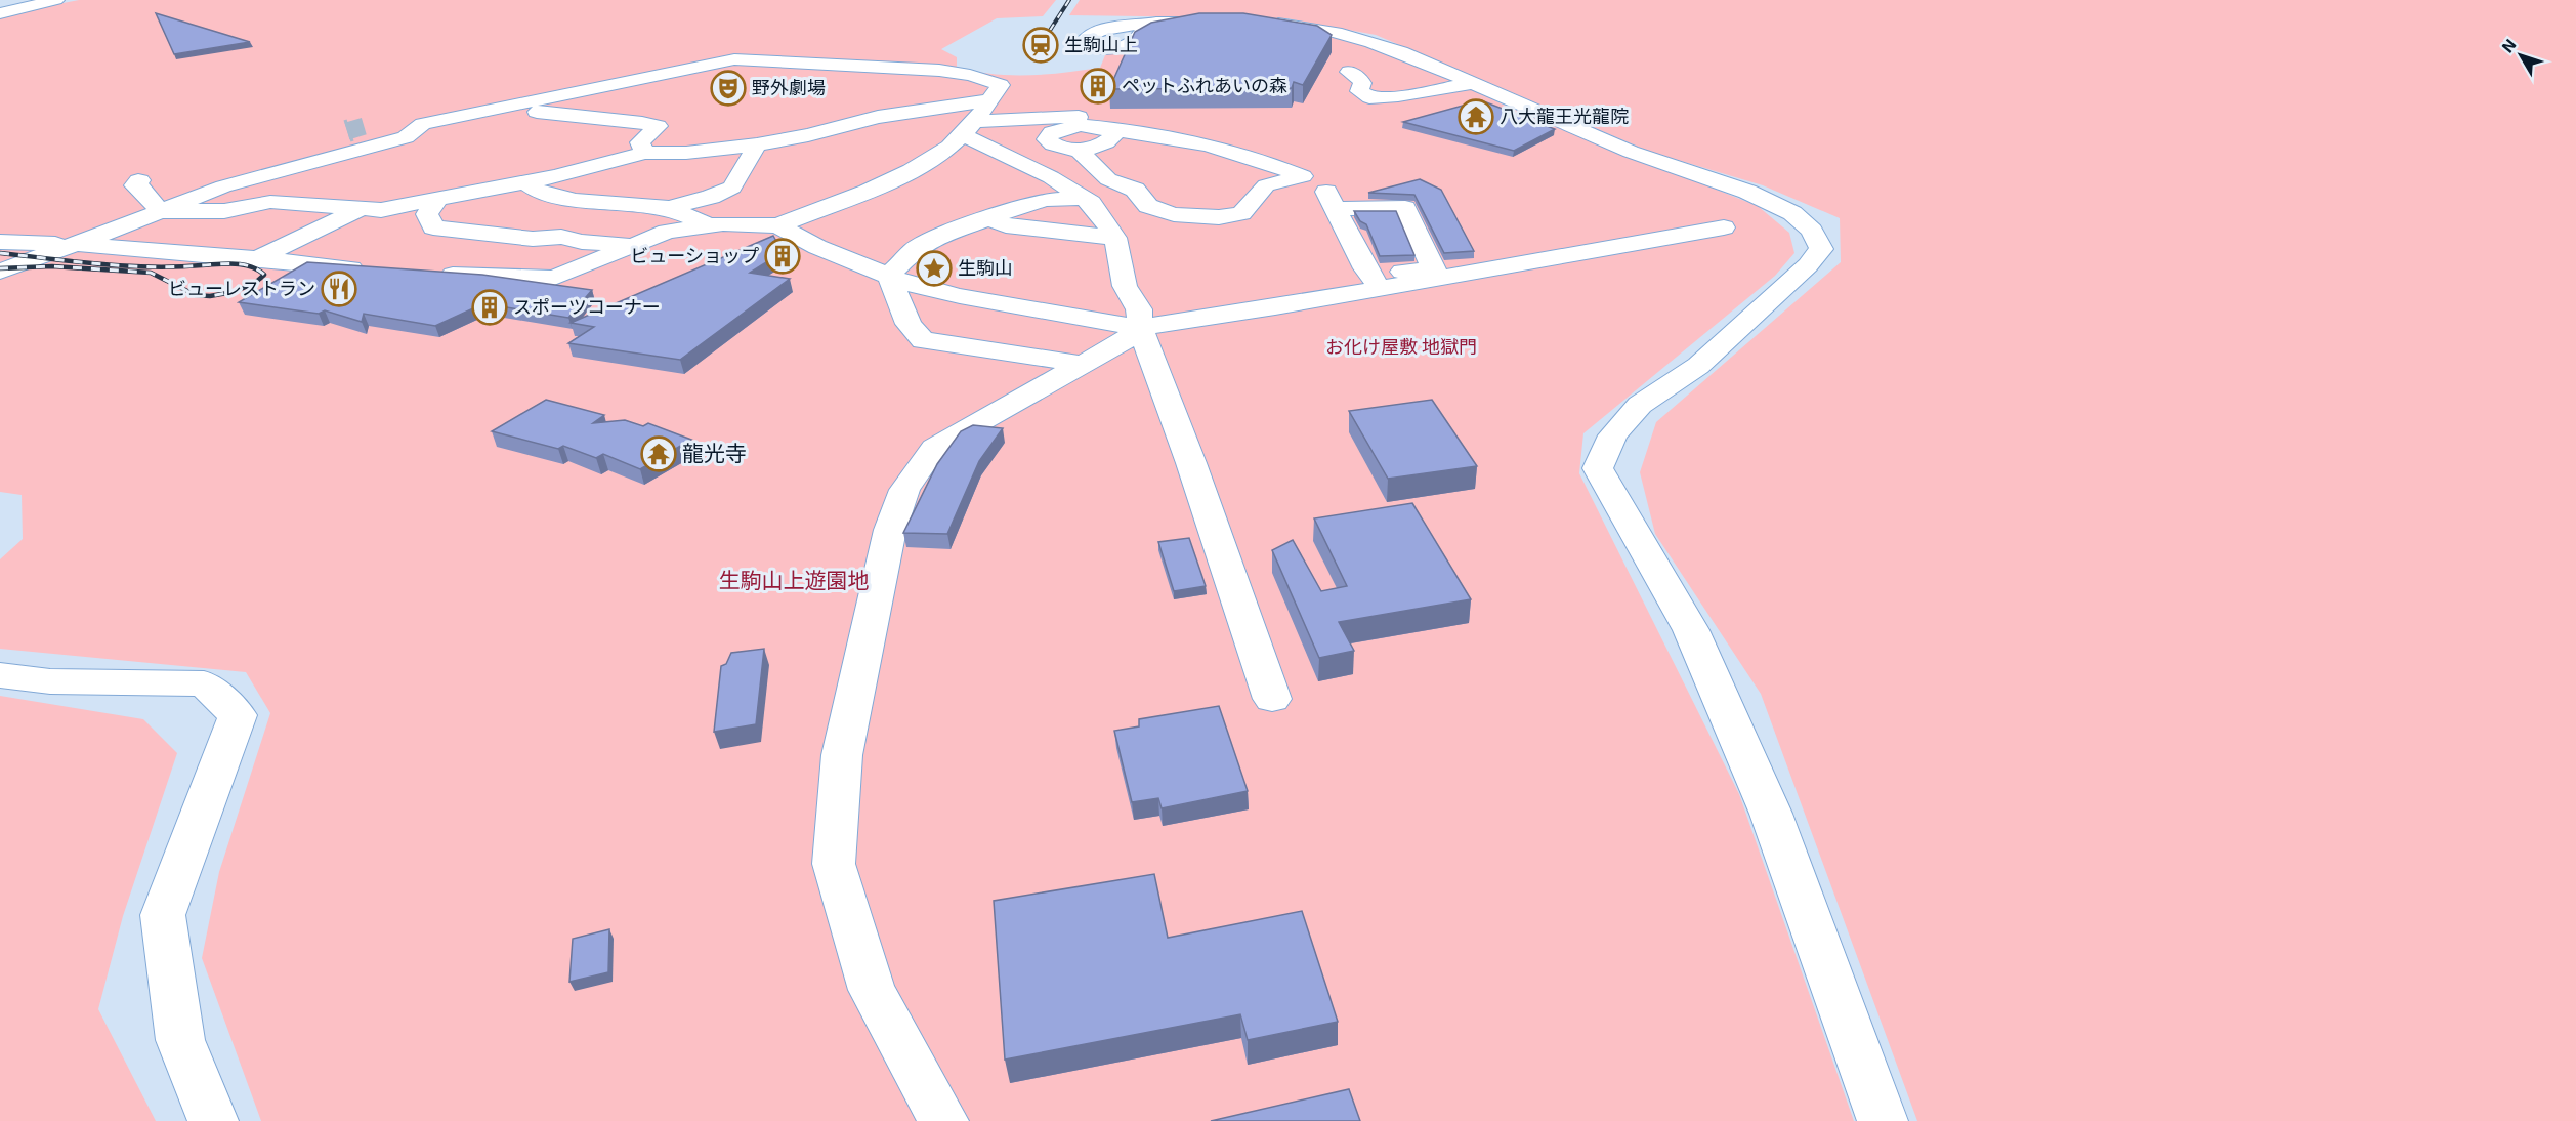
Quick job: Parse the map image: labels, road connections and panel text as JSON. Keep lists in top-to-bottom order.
{
  "parks": ["お化け屋敷 地獄門", "生駒山上遊園地"],
  "places": {
    "station": ["生駒山上"],
    "building": ["ペットふれあいの森", "ビューショップ", "スポーツコーナー"],
    "theatre": ["野外劇場"],
    "temple": ["八大龍王光龍院", "龍光寺"],
    "place": ["生駒山"],
    "restaurant": ["ビューレストラン"]
  },
  "north": "top left"
}
